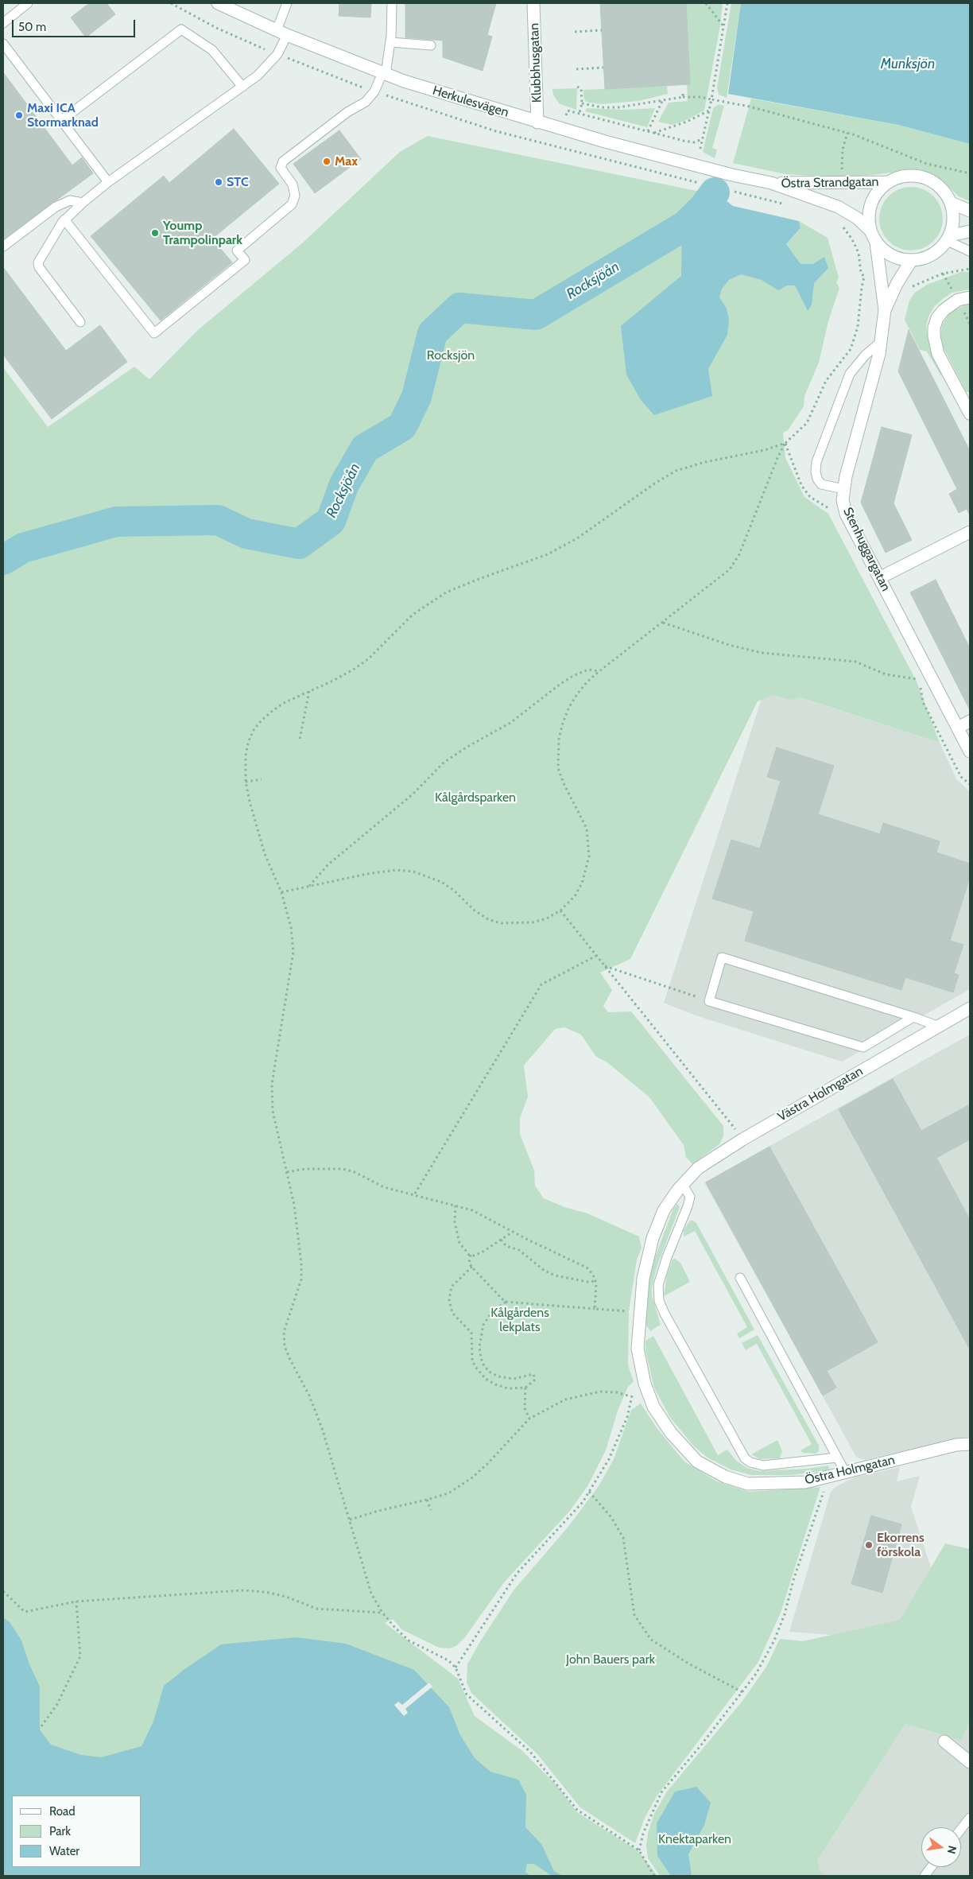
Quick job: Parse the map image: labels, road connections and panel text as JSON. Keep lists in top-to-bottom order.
{
  "streets": {
    "street": [
      "Klubbhusgatan",
      "Herkulesvägen",
      "Östra Strandgatan",
      "Stenhuggargatan",
      "Västra Holmgatan",
      "Östra Holmgatan"
    ]
  },
  "crossings": [
    ["Klubbhusgatan", "Herkulesvägen"],
    ["Herkulesvägen", "Östra Strandgatan"],
    ["Östra Strandgatan", "Stenhuggargatan"],
    ["Västra Holmgatan", "Östra Holmgatan"]
  ],
  "water": ["Munksjön", "Rocksjöån"],
  "parks": [
    "Rocksjön",
    "Kålgårdsparken",
    "Kålgårdens lekplats",
    "John Bauers park",
    "Knektaparken"
  ],
  "places": [
    "Maxi ICA Stormarknad",
    "Max",
    "STC",
    "Yoump Trampolinpark",
    "Ekorrens förskola"
  ],
  "legend": ["Road", "Park", "Water"],
  "scale_bar": "50 m",
  "north": "right"
}
